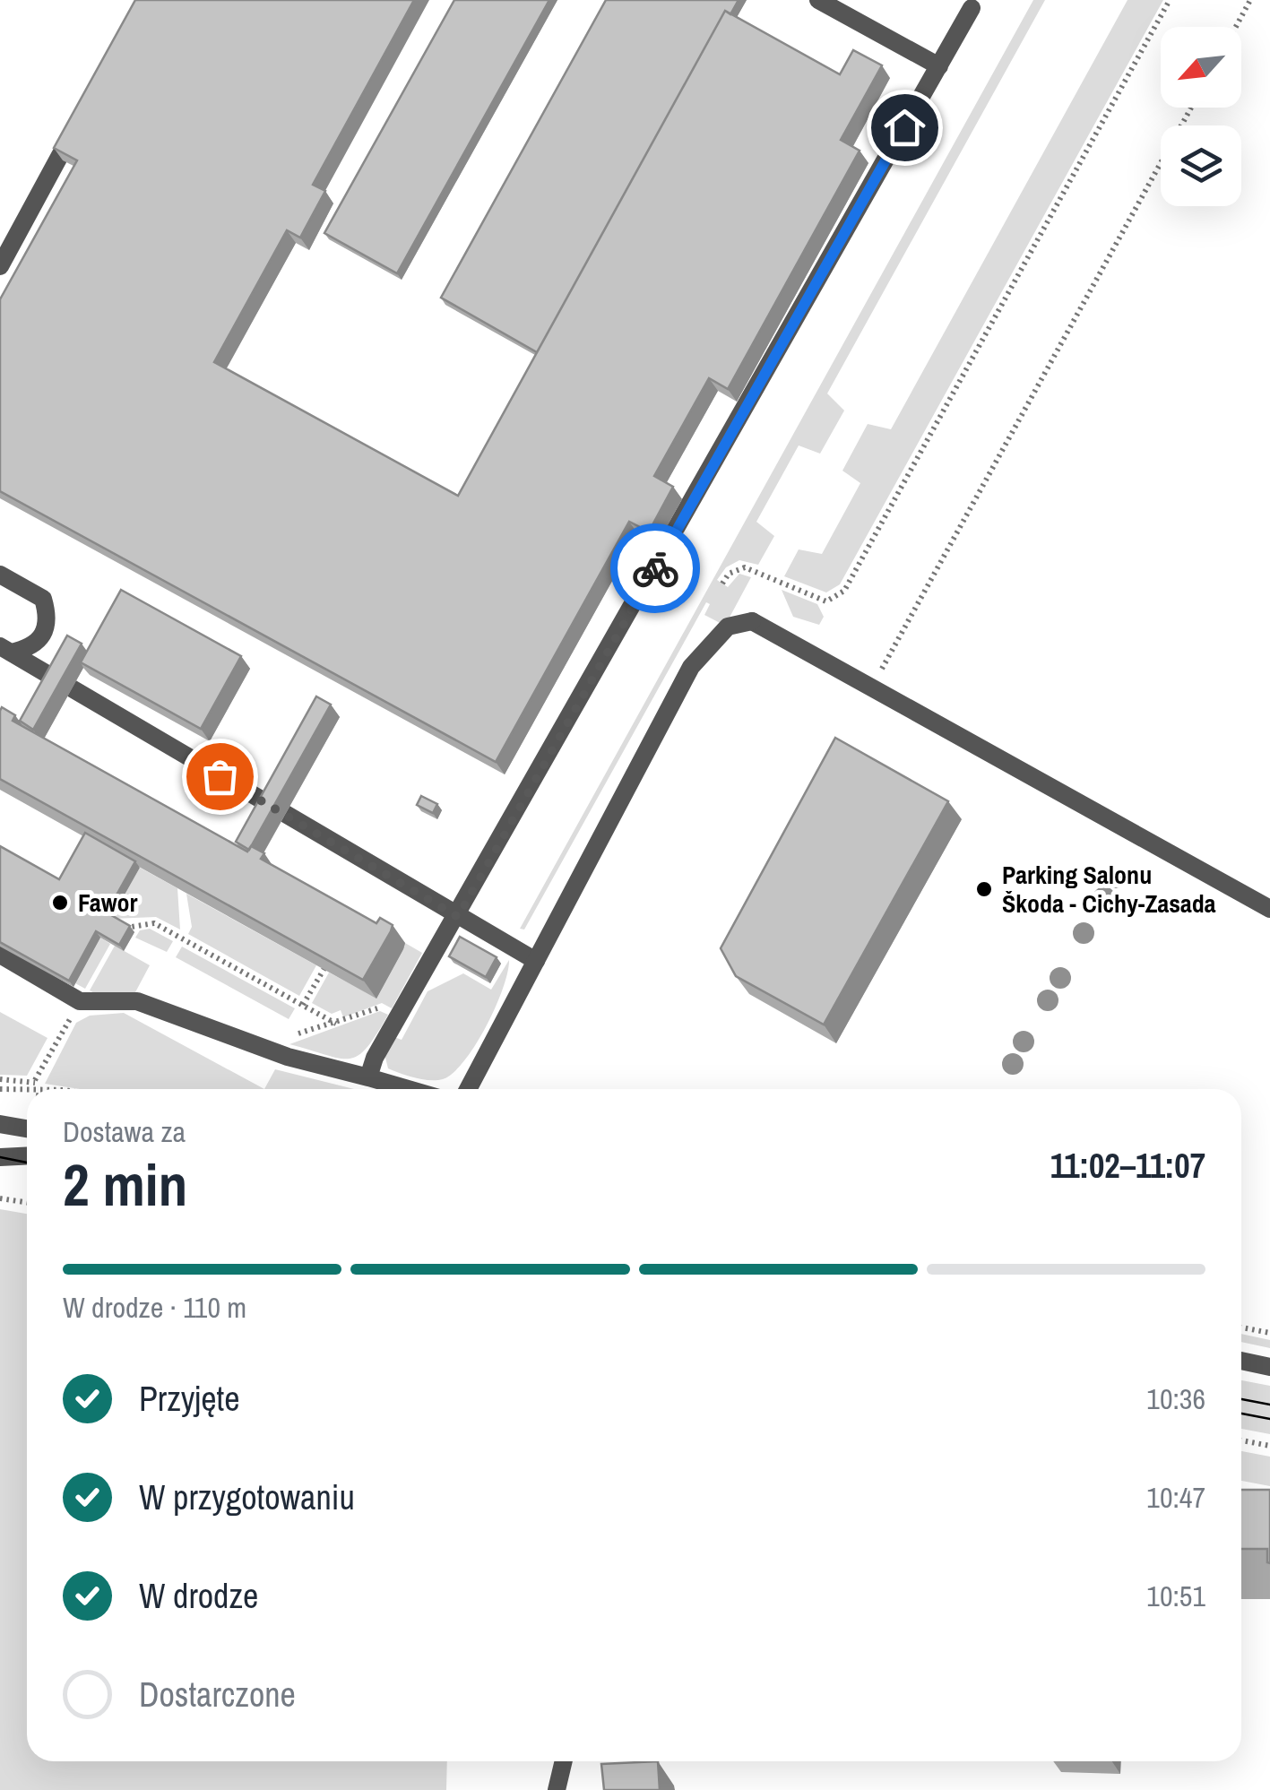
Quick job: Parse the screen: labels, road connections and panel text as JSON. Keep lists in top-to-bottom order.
{
  "places": ["Parking Salonu Škoda - Cichy-Zasada", "Fawor"],
  "north": "bottom left",
  "page": {
    "heading": ["2 min", "Dostawa za", "11:02–11:07"],
    "bar": "W drodze · 110 m",
    "list": [
      ["Przyjęte", "10:36"],
      ["W przygotowaniu", "10:47"],
      ["W drodze", "10:51"],
      "Dostarczone"
    ]
  }
}
